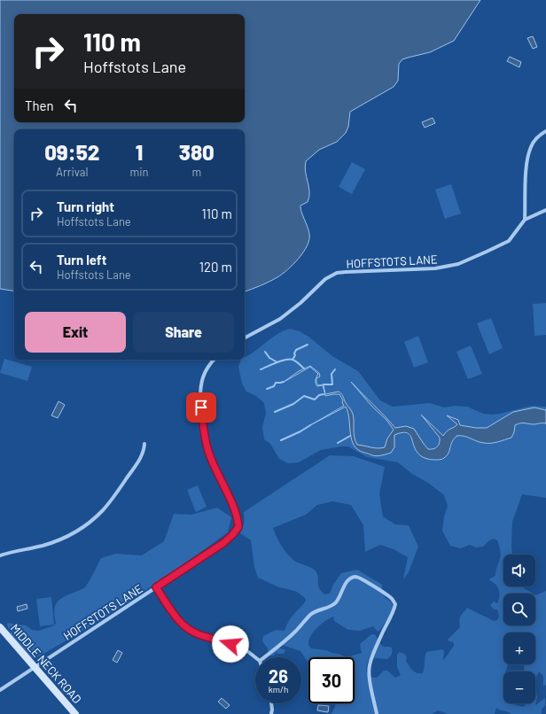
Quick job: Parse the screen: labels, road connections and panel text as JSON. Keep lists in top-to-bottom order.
{
  "streets": {
    "street": ["HOFFSTOTS LANE", "MIDDLE NECK ROAD"]
  },
  "crossings": [
    ["HOFFSTOTS LANE", "MIDDLE NECK ROAD"]
  ],
  "page": {
    "turn": ["110 m", "Hoffstots Lane"],
    "then": "Then",
    "eta": [
      "09:52",
      "Arrival",
      "1",
      "min",
      "380",
      "m"
    ],
    "list": [
      {
        "name": "Turn right",
        "note": "Hoffstots Lane",
        "value": "110 m"
      },
      {
        "name": "Turn left",
        "note": "Hoffstots Lane",
        "value": "120 m"
      }
    ],
    "buttons": ["Exit", "Share"],
    "map_buttons": ["+", "−"],
    "speed": "26 km/h",
    "limit": "30"
  }
}
